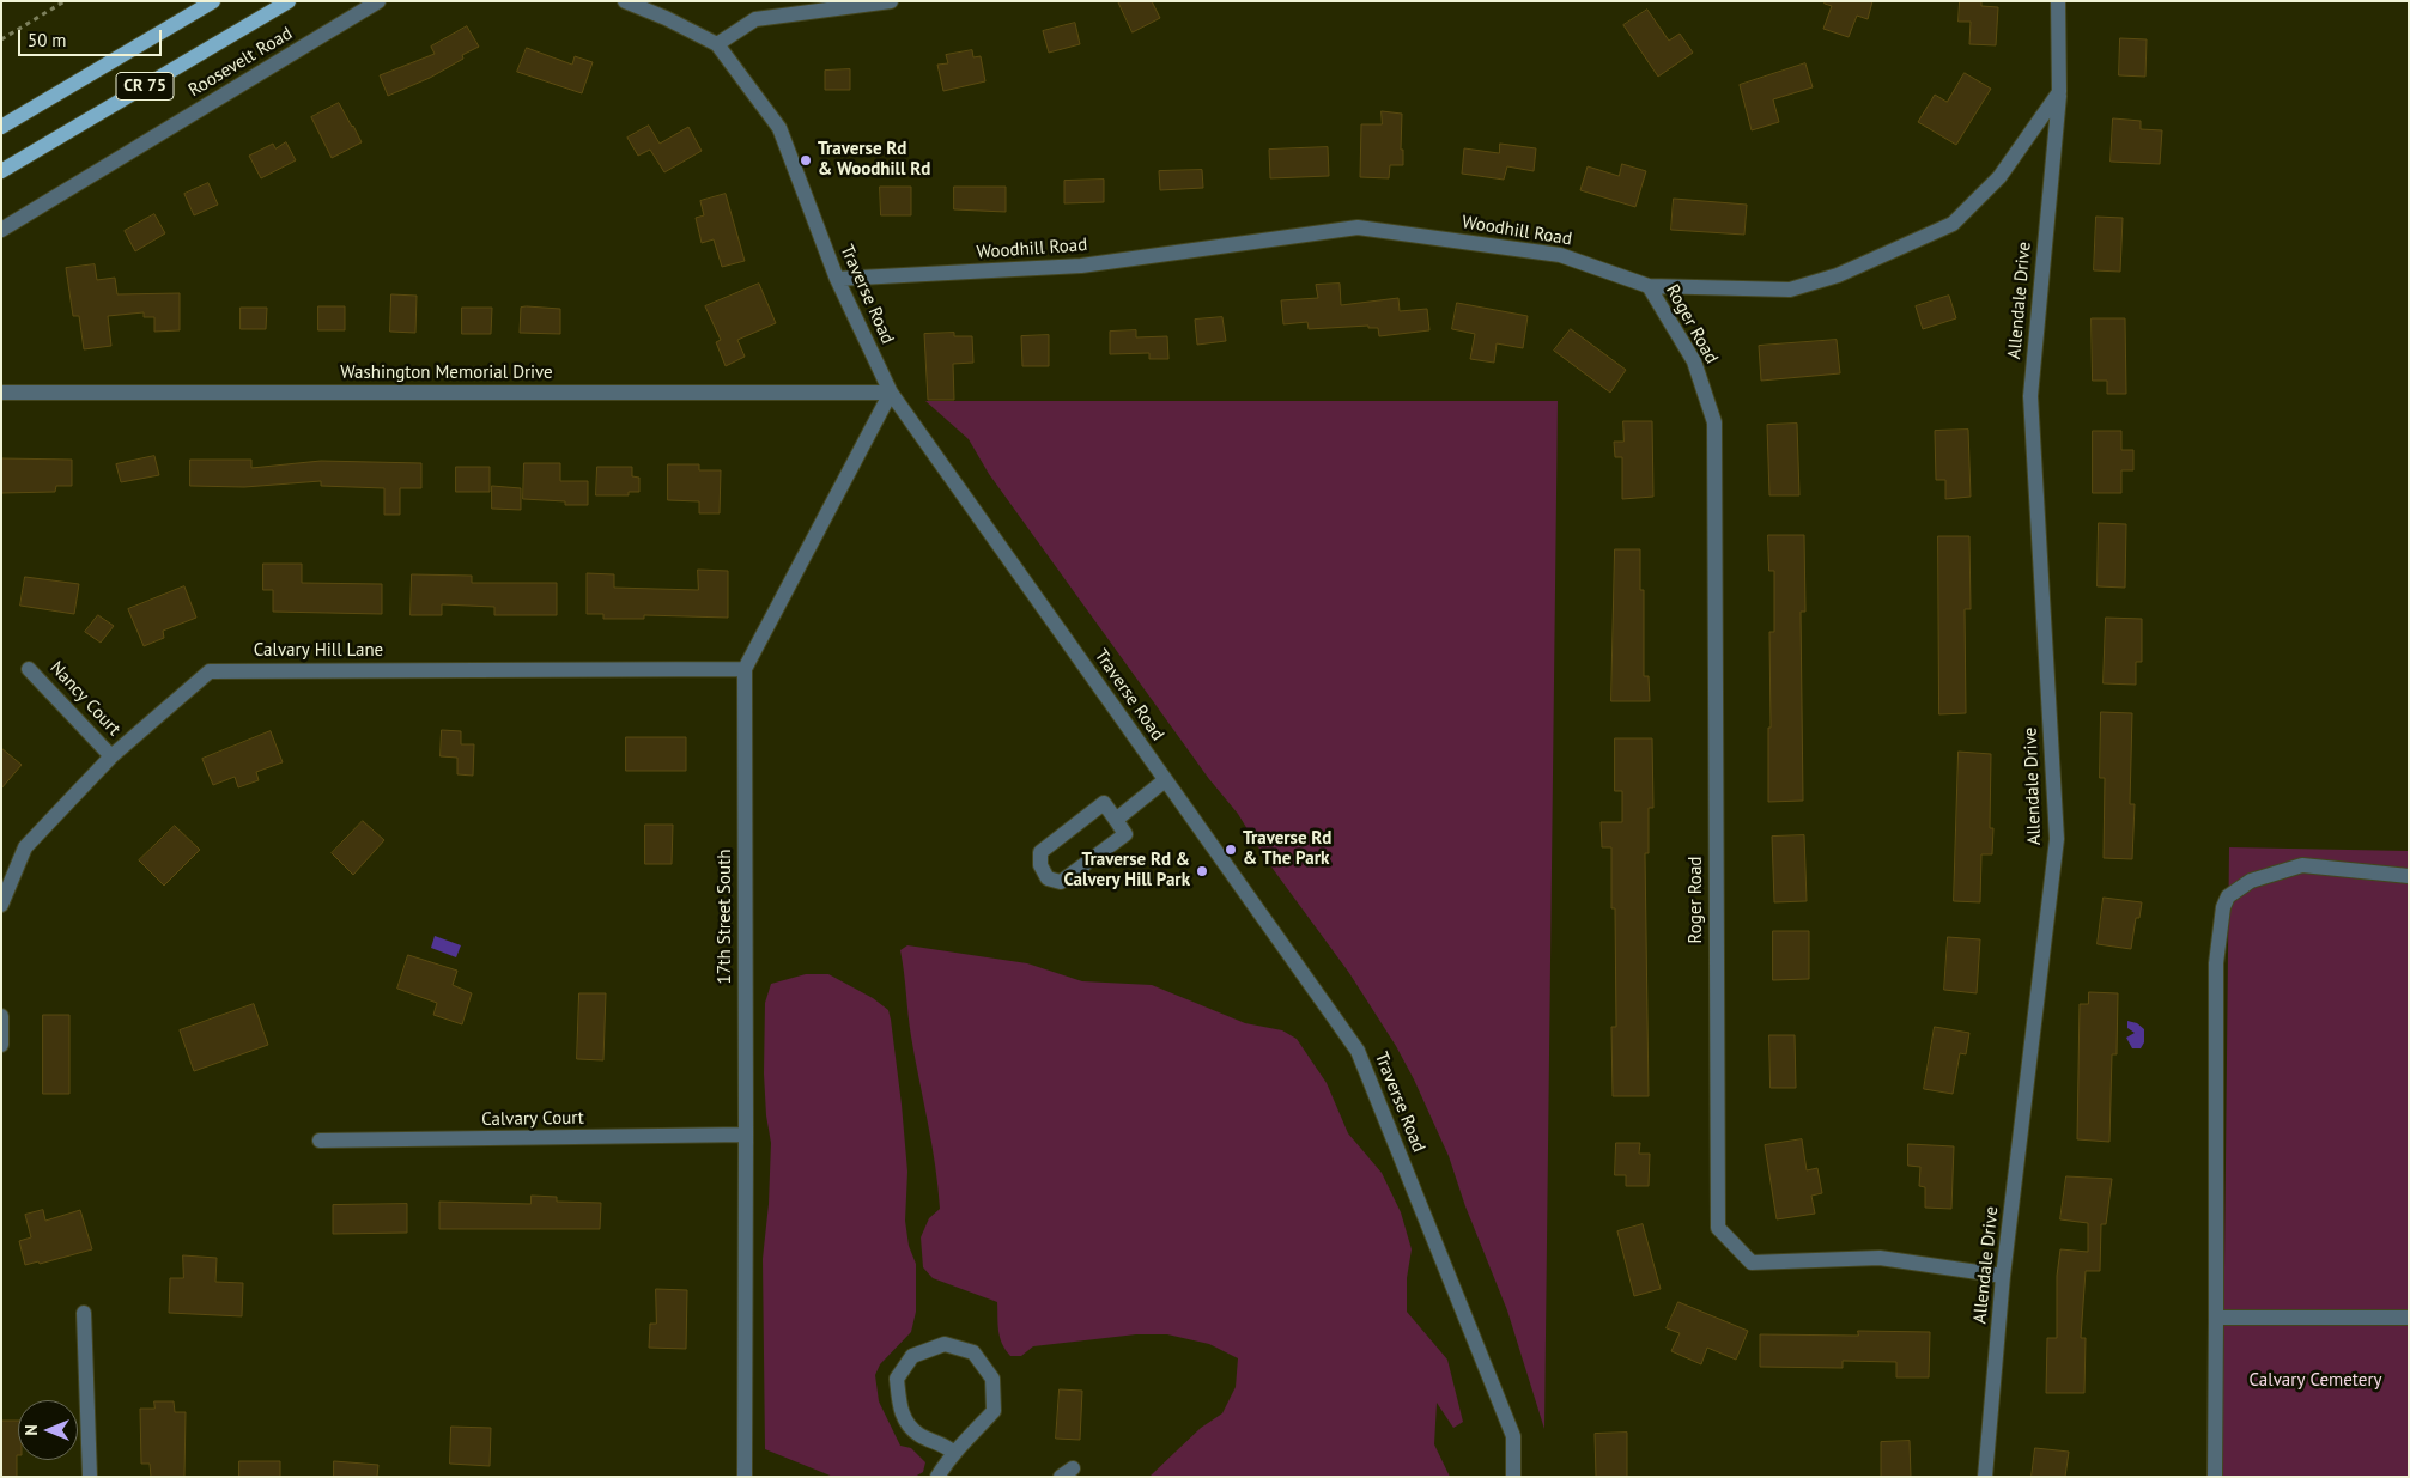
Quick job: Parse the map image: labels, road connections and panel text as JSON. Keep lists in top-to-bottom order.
{
  "streets": {
    "main road": ["Roosevelt Road", "CR 75"],
    "street": [
      "Woodhill Road",
      "Traverse Road",
      "Allendale Drive",
      "Roger Road",
      "Washington Memorial Drive",
      "Calvary Hill Lane",
      "Nancy Court",
      "17th Street South",
      "Calvary Court"
    ]
  },
  "crossings": [
    ["Woodhill Road", "Traverse Road"],
    ["Woodhill Road", "Allendale Drive"],
    ["Woodhill Road", "Roger Road"],
    ["Traverse Road", "Washington Memorial Drive"],
    ["Traverse Road", "17th Street South"],
    ["Allendale Drive", "Roger Road"],
    ["Washington Memorial Drive", "17th Street South"],
    ["Calvary Hill Lane", "Nancy Court"],
    ["Calvary Hill Lane", "17th Street South"],
    ["17th Street South", "Calvary Court"]
  ],
  "parks": ["Calvary Cemetery"],
  "places": ["Traverse Rd & Woodhill Rd", "Traverse Rd & The Park", "Traverse Rd & Calvery Hill Park"],
  "scale_bar": "50 m",
  "north": "left"
}
